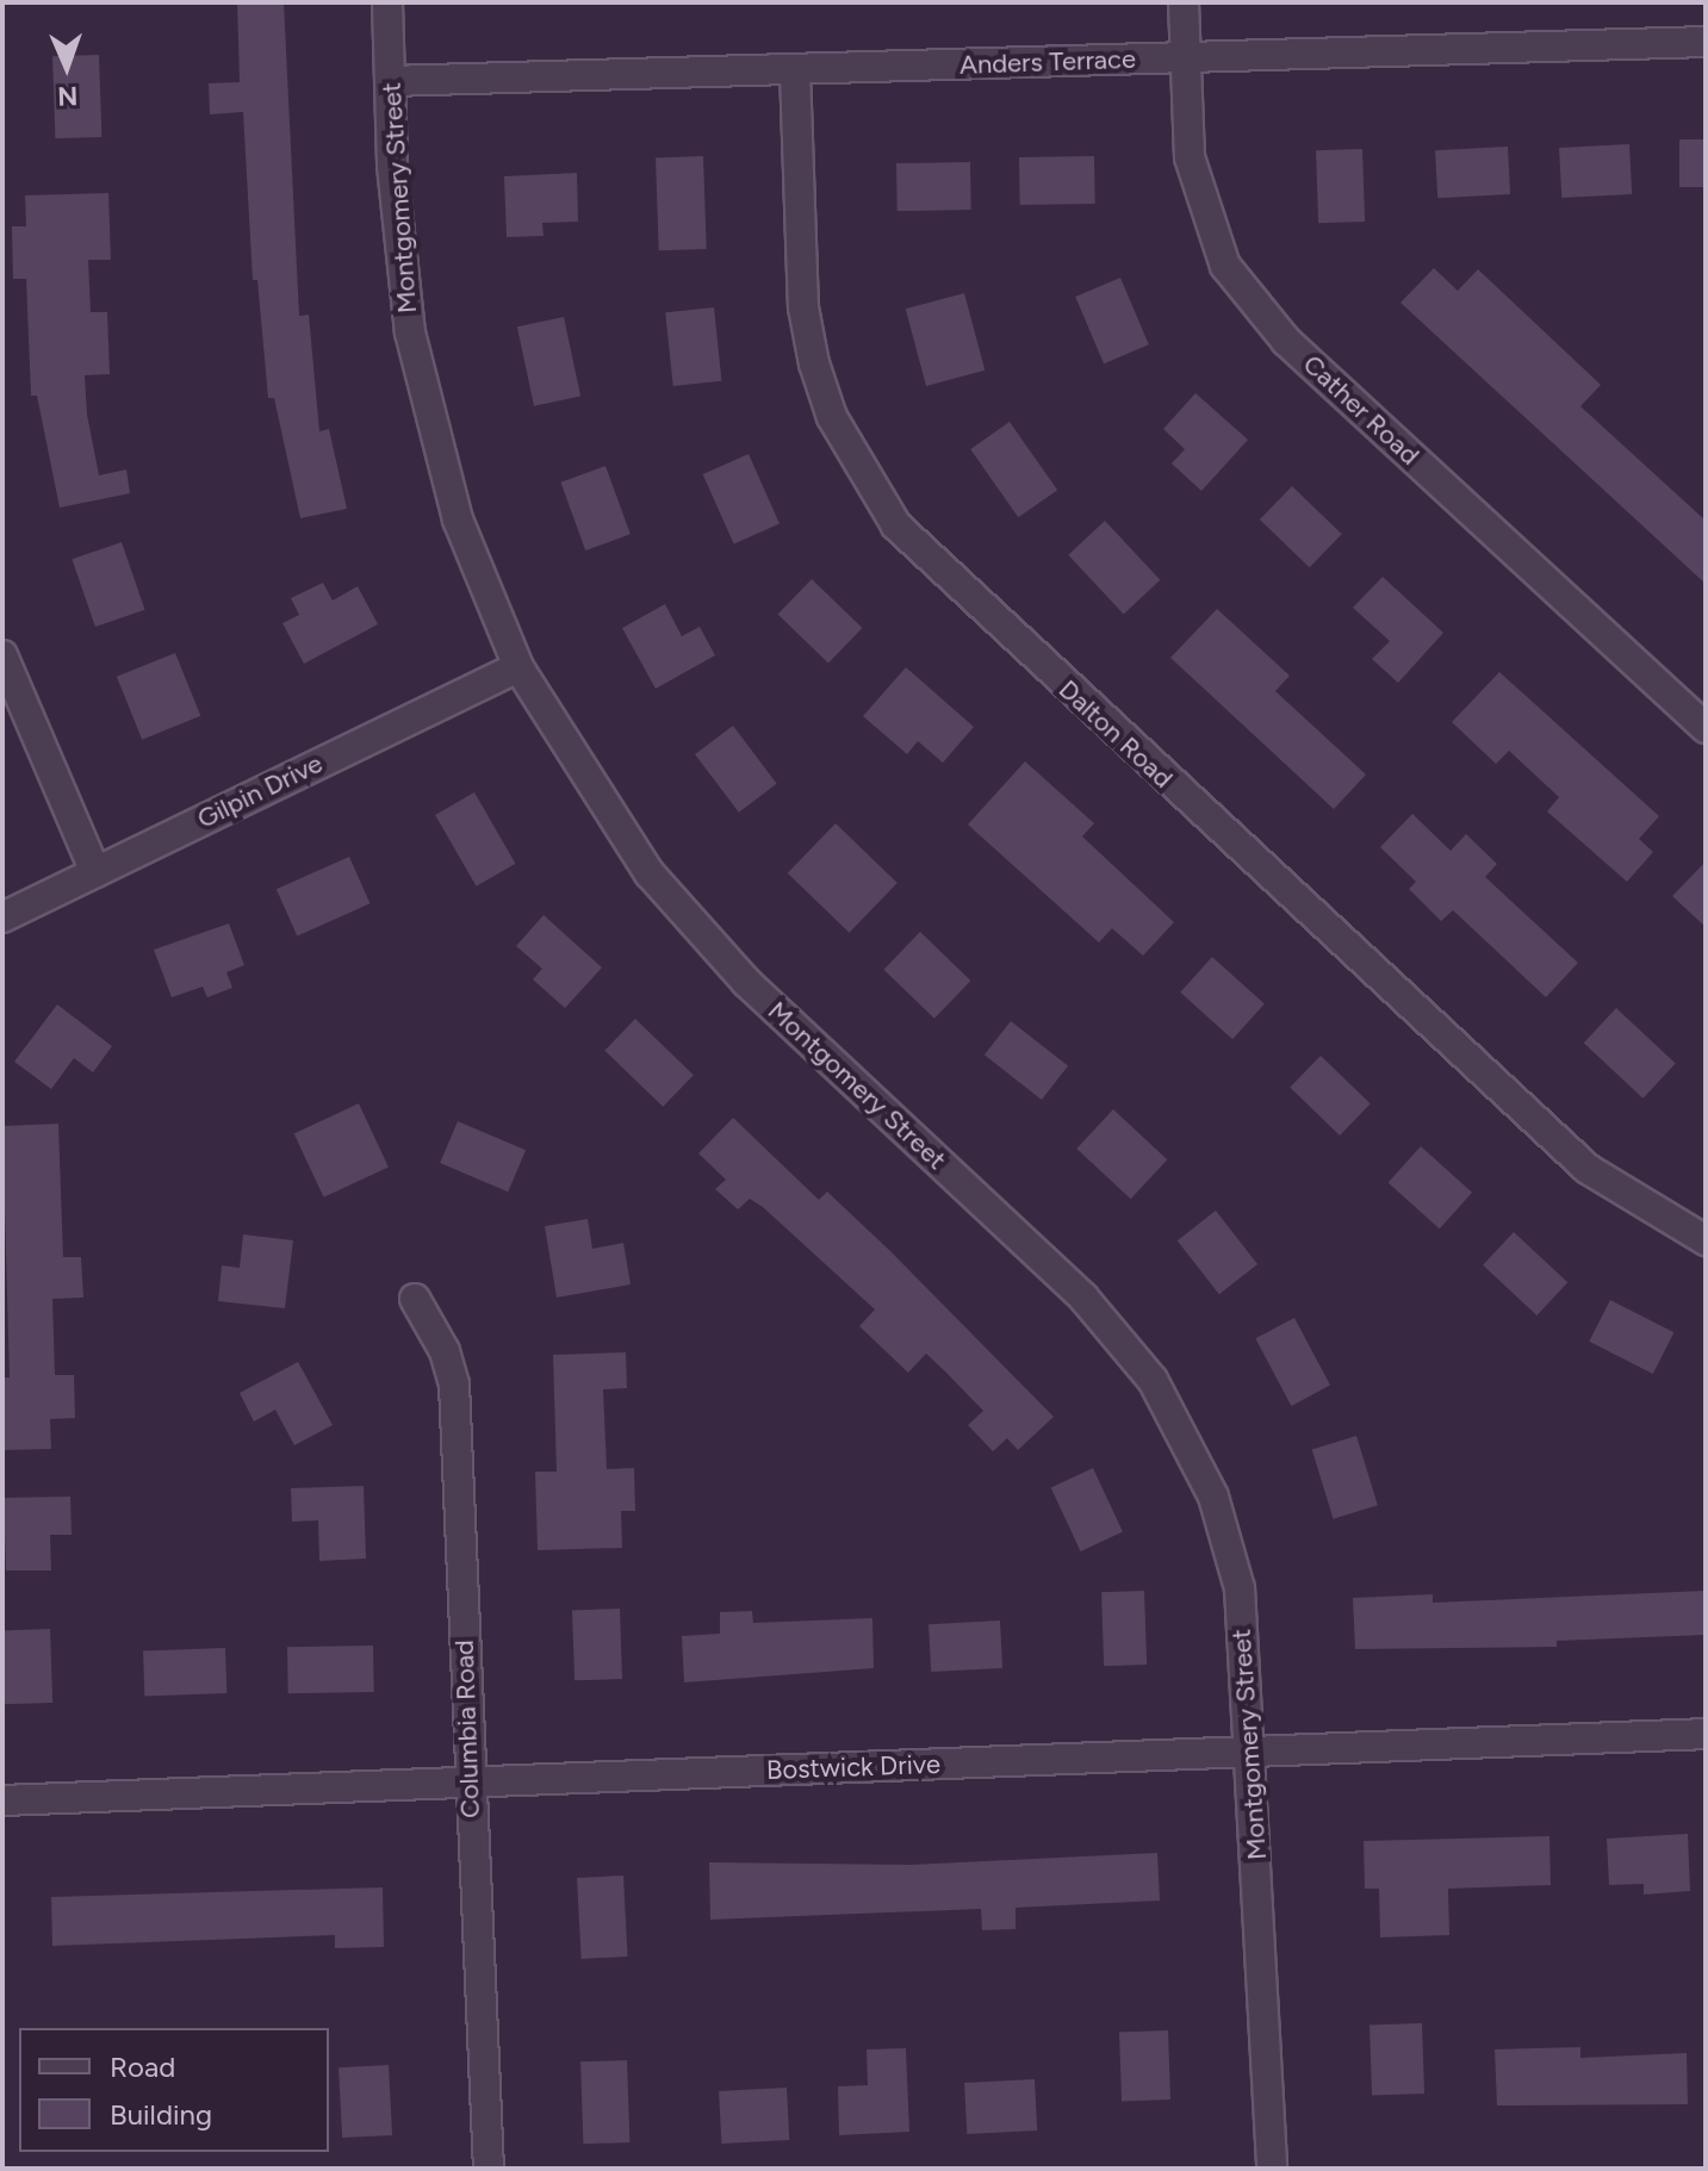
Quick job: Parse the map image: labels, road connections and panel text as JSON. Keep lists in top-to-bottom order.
{
  "streets": {
    "street": [
      "Anders Terrace",
      "Montgomery Street",
      "Cather Road",
      "Dalton Road",
      "Gilpin Drive",
      "Columbia Road",
      "Bostwick Drive"
    ]
  },
  "crossings": [
    ["Anders Terrace", "Montgomery Street"],
    ["Anders Terrace", "Cather Road"],
    ["Anders Terrace", "Dalton Road"],
    ["Montgomery Street", "Gilpin Drive"],
    ["Montgomery Street", "Bostwick Drive"],
    ["Columbia Road", "Bostwick Drive"]
  ],
  "legend": ["Road", "Building"],
  "north": "bottom"
}
